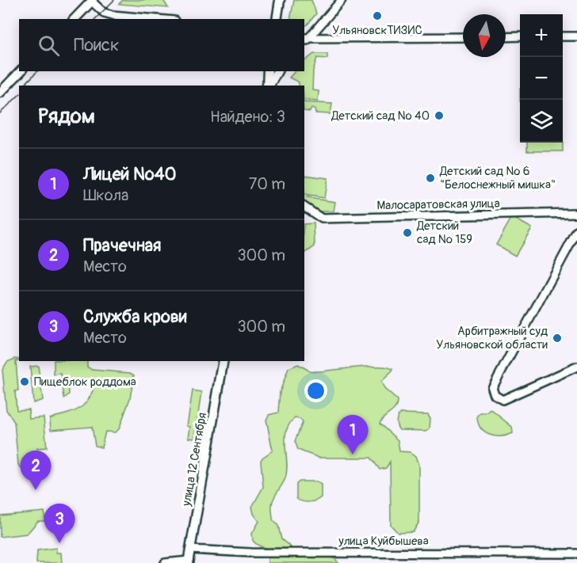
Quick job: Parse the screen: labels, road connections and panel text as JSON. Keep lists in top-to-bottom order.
{
  "streets": {
    "main road": ["улица 12 Сентября"],
    "street": ["Малосаратовская улица", "улица Куйбышева"]
  },
  "crossings": [
    ["улица 12 Сентября", "улица Куйбышева"]
  ],
  "places": [
    "УльяновскТИЗИС",
    "Детский сад № 40",
    "Детский сад № 6 \"Белоснежный мишка\"",
    "Детский сад № 159",
    "Арбитражный суд Ульяновской области",
    "Пищеблок роддома"
  ],
  "north": "bottom",
  "page": {
    "map_buttons": ["+", "−"],
    "search": "Поиск",
    "heading": ["Рядом", "Найдено: 3"],
    "list": [
      {
        "mark": "1",
        "name": "Лицей №40",
        "note": "Школа",
        "value": "70 m"
      },
      {
        "mark": "2",
        "name": "Прачечная",
        "note": "Место",
        "value": "300 m"
      },
      {
        "mark": "3",
        "name": "Служба крови",
        "note": "Место",
        "value": "300 m"
      }
    ],
    "pins": ["1", "2", "3"]
  }
}
